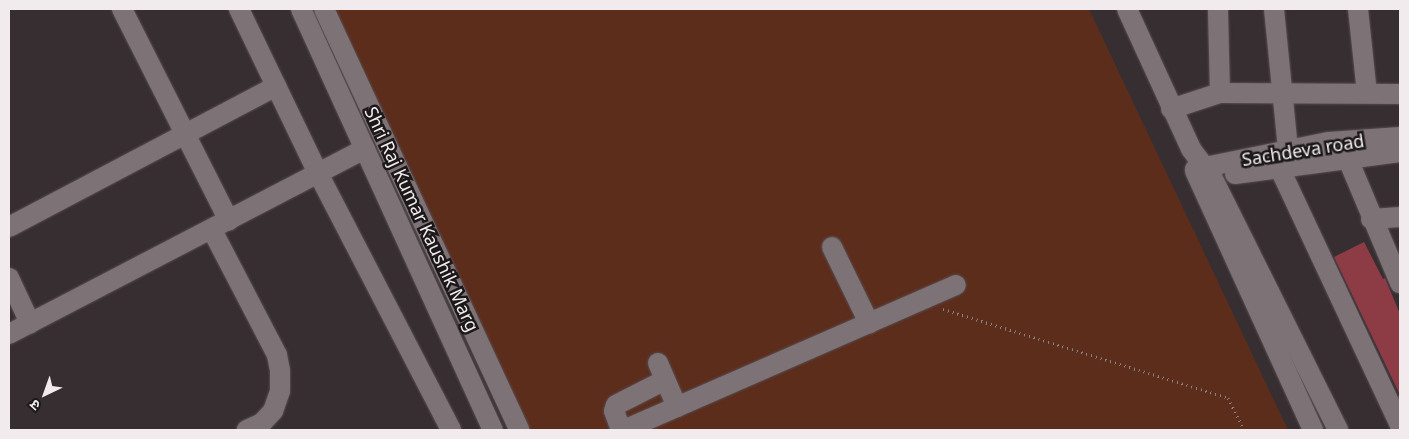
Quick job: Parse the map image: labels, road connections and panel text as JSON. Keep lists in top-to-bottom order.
{
  "streets": {
    "street": ["Sachdeva road", "Shri Raj Kumar Kaushik Marg"]
  },
  "north": "bottom left"
}
